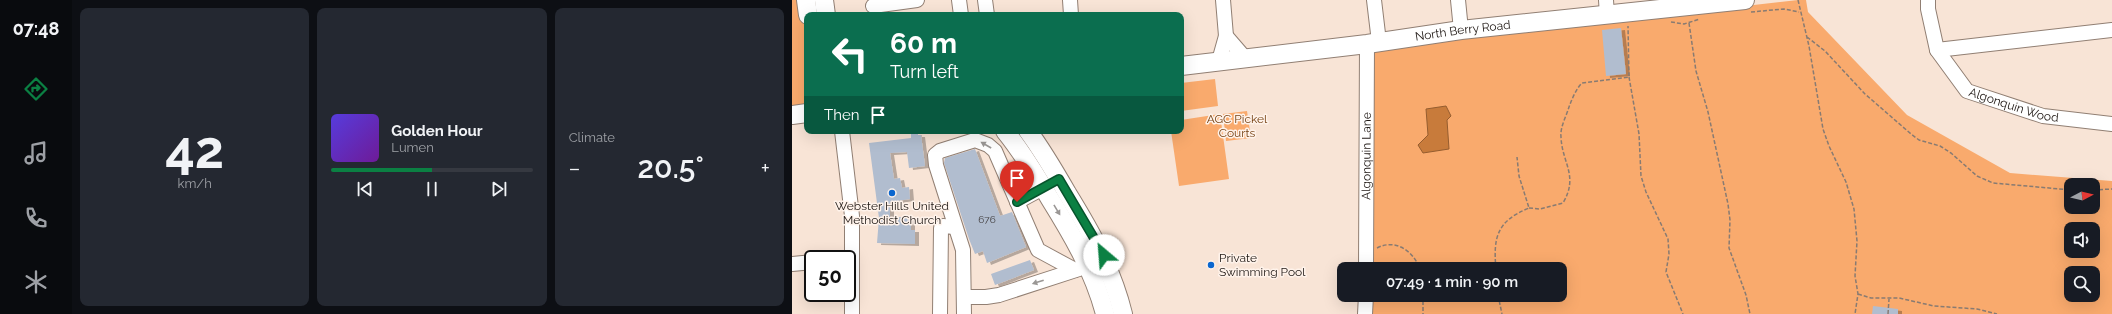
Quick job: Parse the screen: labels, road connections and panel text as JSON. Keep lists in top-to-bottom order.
{
  "streets": {
    "main road": ["North Berry Road"],
    "street": ["Algonquin Wood", "Algonquin Lane"]
  },
  "crossings": [
    ["North Berry Road", "Algonquin Lane"]
  ],
  "parks": ["AGC Pickel Courts"],
  "places": ["Webster Hills United Methodist Church", "Private Swimming Pool"],
  "house_numbers": ["676"],
  "north": "right",
  "page": {
    "tabs": "07:48",
    "tile": [
      ["42", "km/h"],
      "Climate"
    ],
    "turn": ["60 m", "Turn left"],
    "then": "Then",
    "song": ["Golden Hour", "Lumen"],
    "heat": ["−", "20.5°", "+"],
    "limit": "50",
    "trip": "07:49 · 1 min · 90 m"
  }
}
